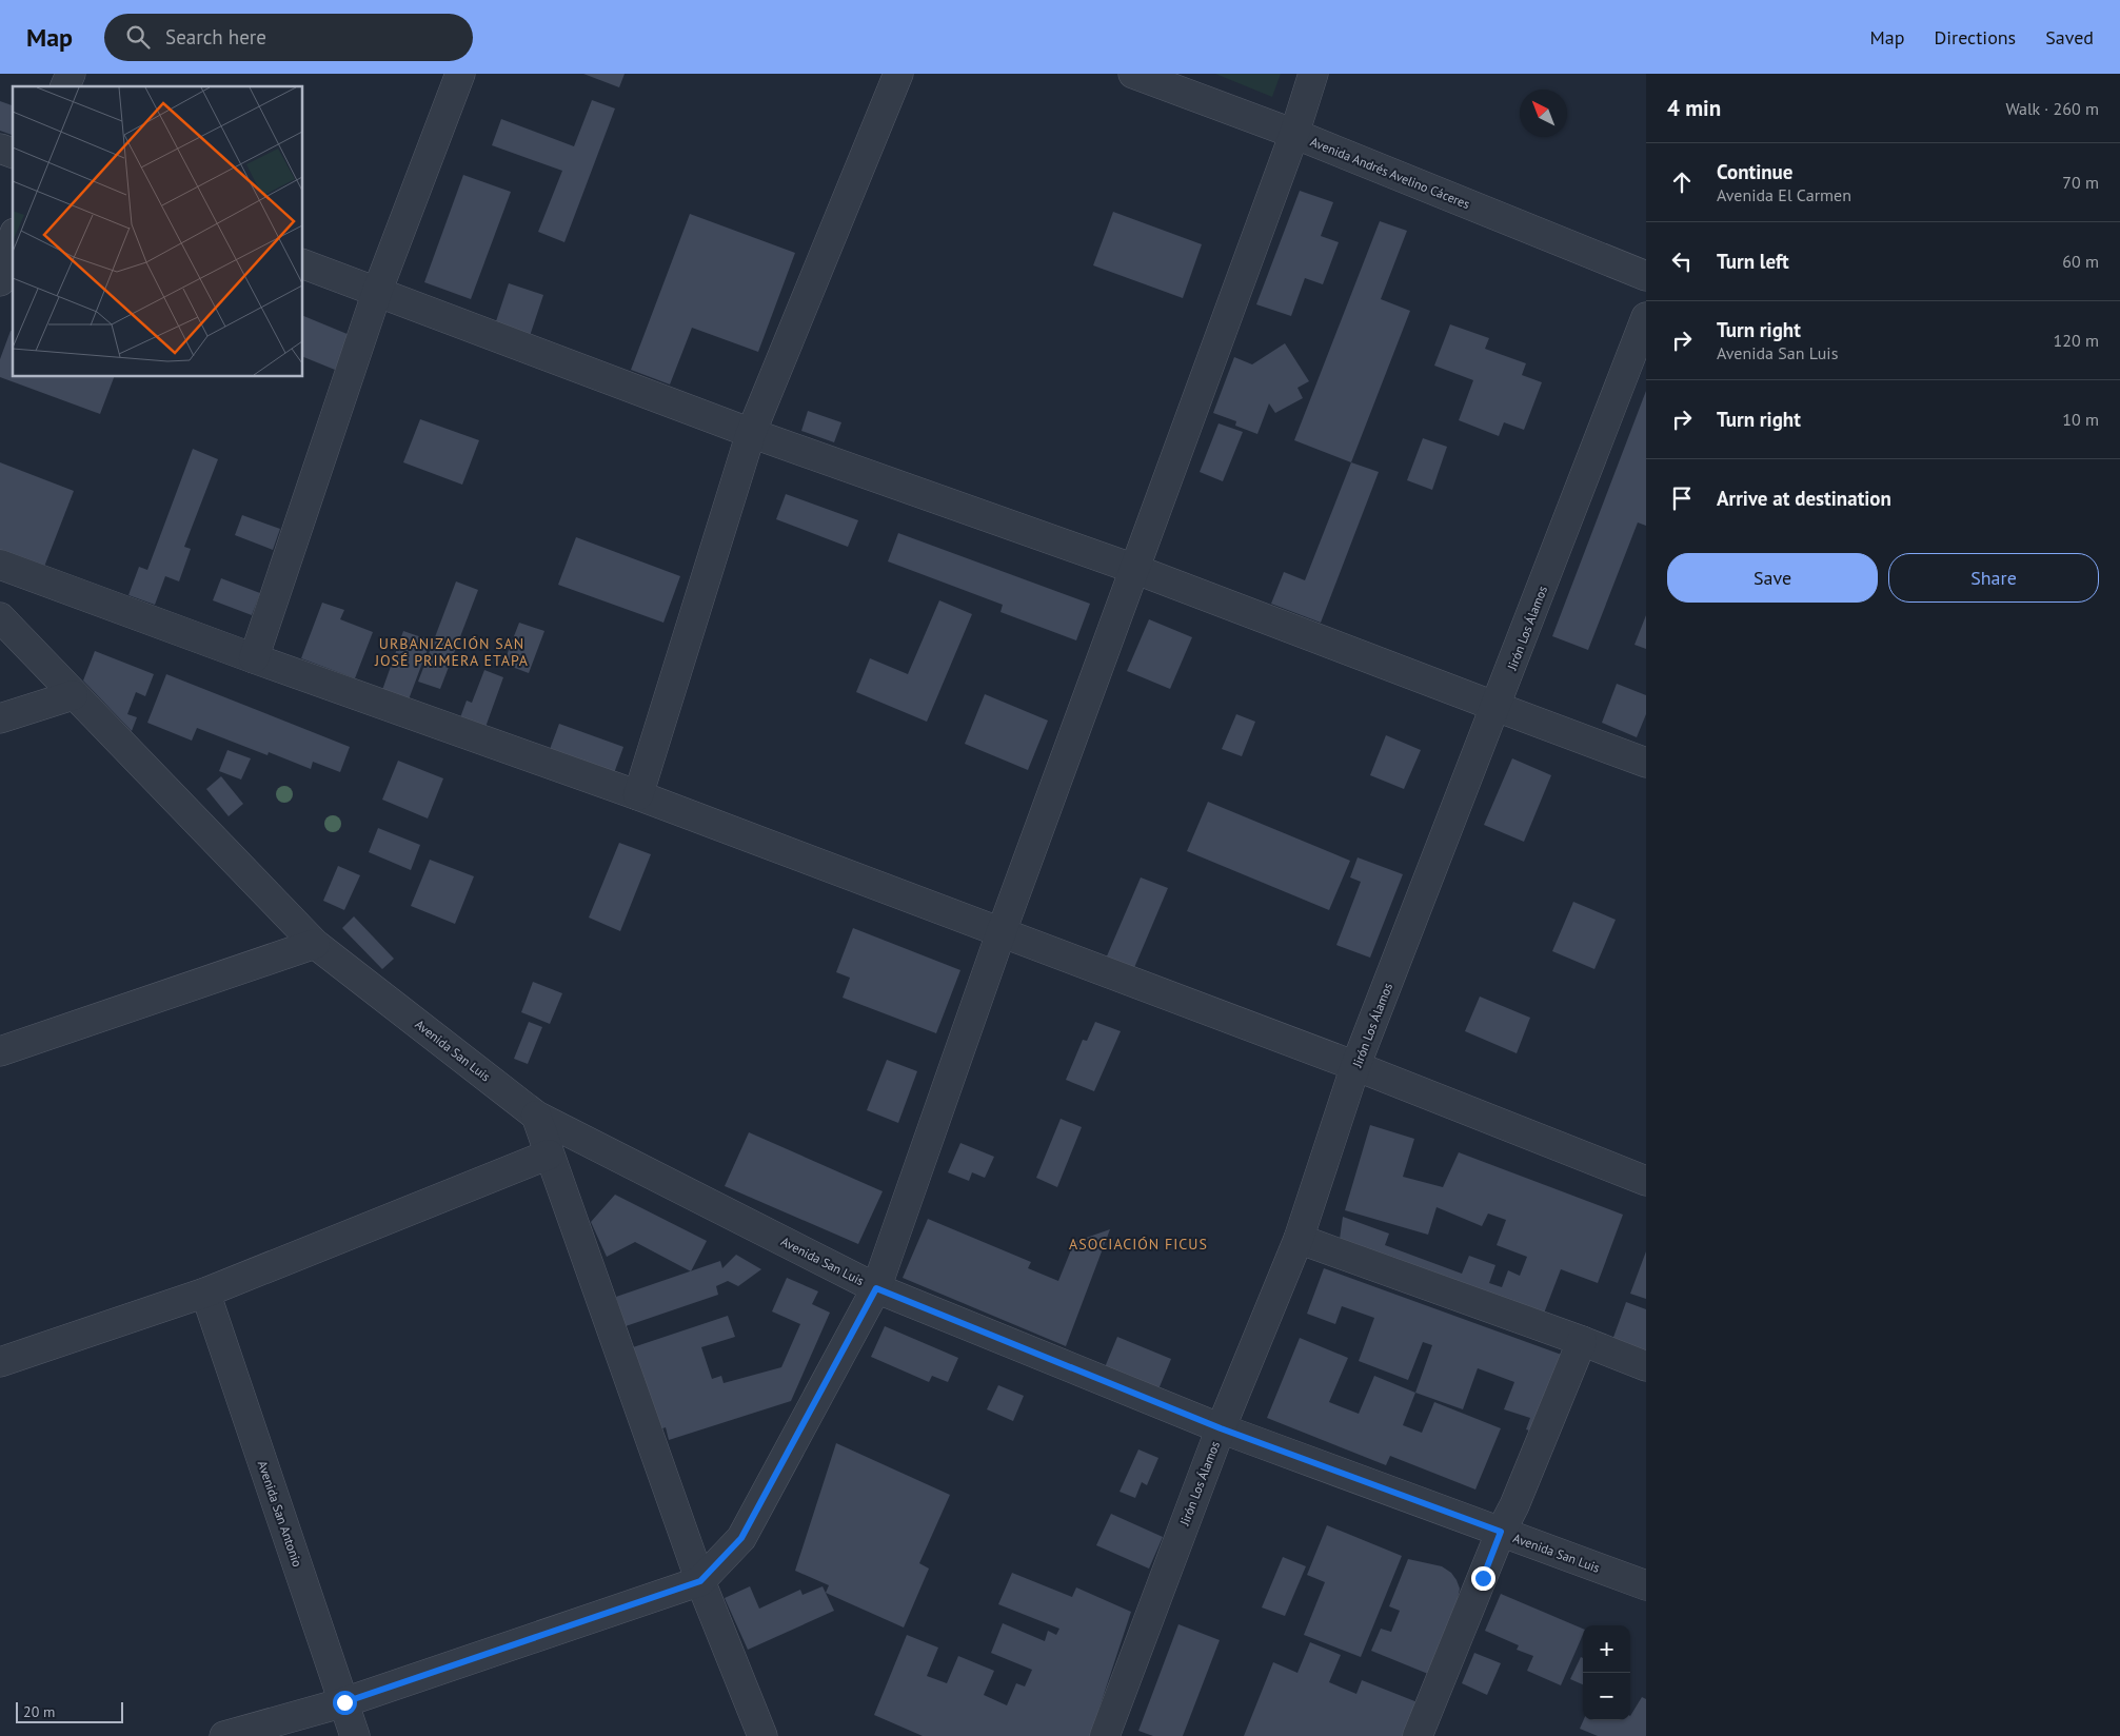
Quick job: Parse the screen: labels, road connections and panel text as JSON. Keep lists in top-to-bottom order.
{
  "streets": {
    "street": [
      "Avenida Andrés Avelino Cáceres",
      "Jirón Los Álamos",
      "Avenida San Luis",
      "Avenida San Antonio"
    ]
  },
  "crossings": [
    ["Jirón Los Álamos", "Avenida San Luis"]
  ],
  "districts": ["URBANIZACIÓN SAN JOSÉ PRIMERA ETAPA", "ASOCIACIÓN FICUS"],
  "scale_bar": "20 m",
  "north": "top left",
  "page": {
    "header": "Map",
    "search": "Search here",
    "nav": ["Map", "Directions", "Saved"],
    "heading": ["4 min", "Walk · 260 m"],
    "list": [
      ["Continue", "Avenida El Carmen", "70 m"],
      ["Turn left", "60 m"],
      ["Turn right", "Avenida San Luis", "120 m"],
      ["Turn right", "10 m"],
      "Arrive at destination"
    ],
    "buttons": ["Save", "Share"],
    "map_buttons": ["+", "−"],
    "scale": "20 m"
  }
}
